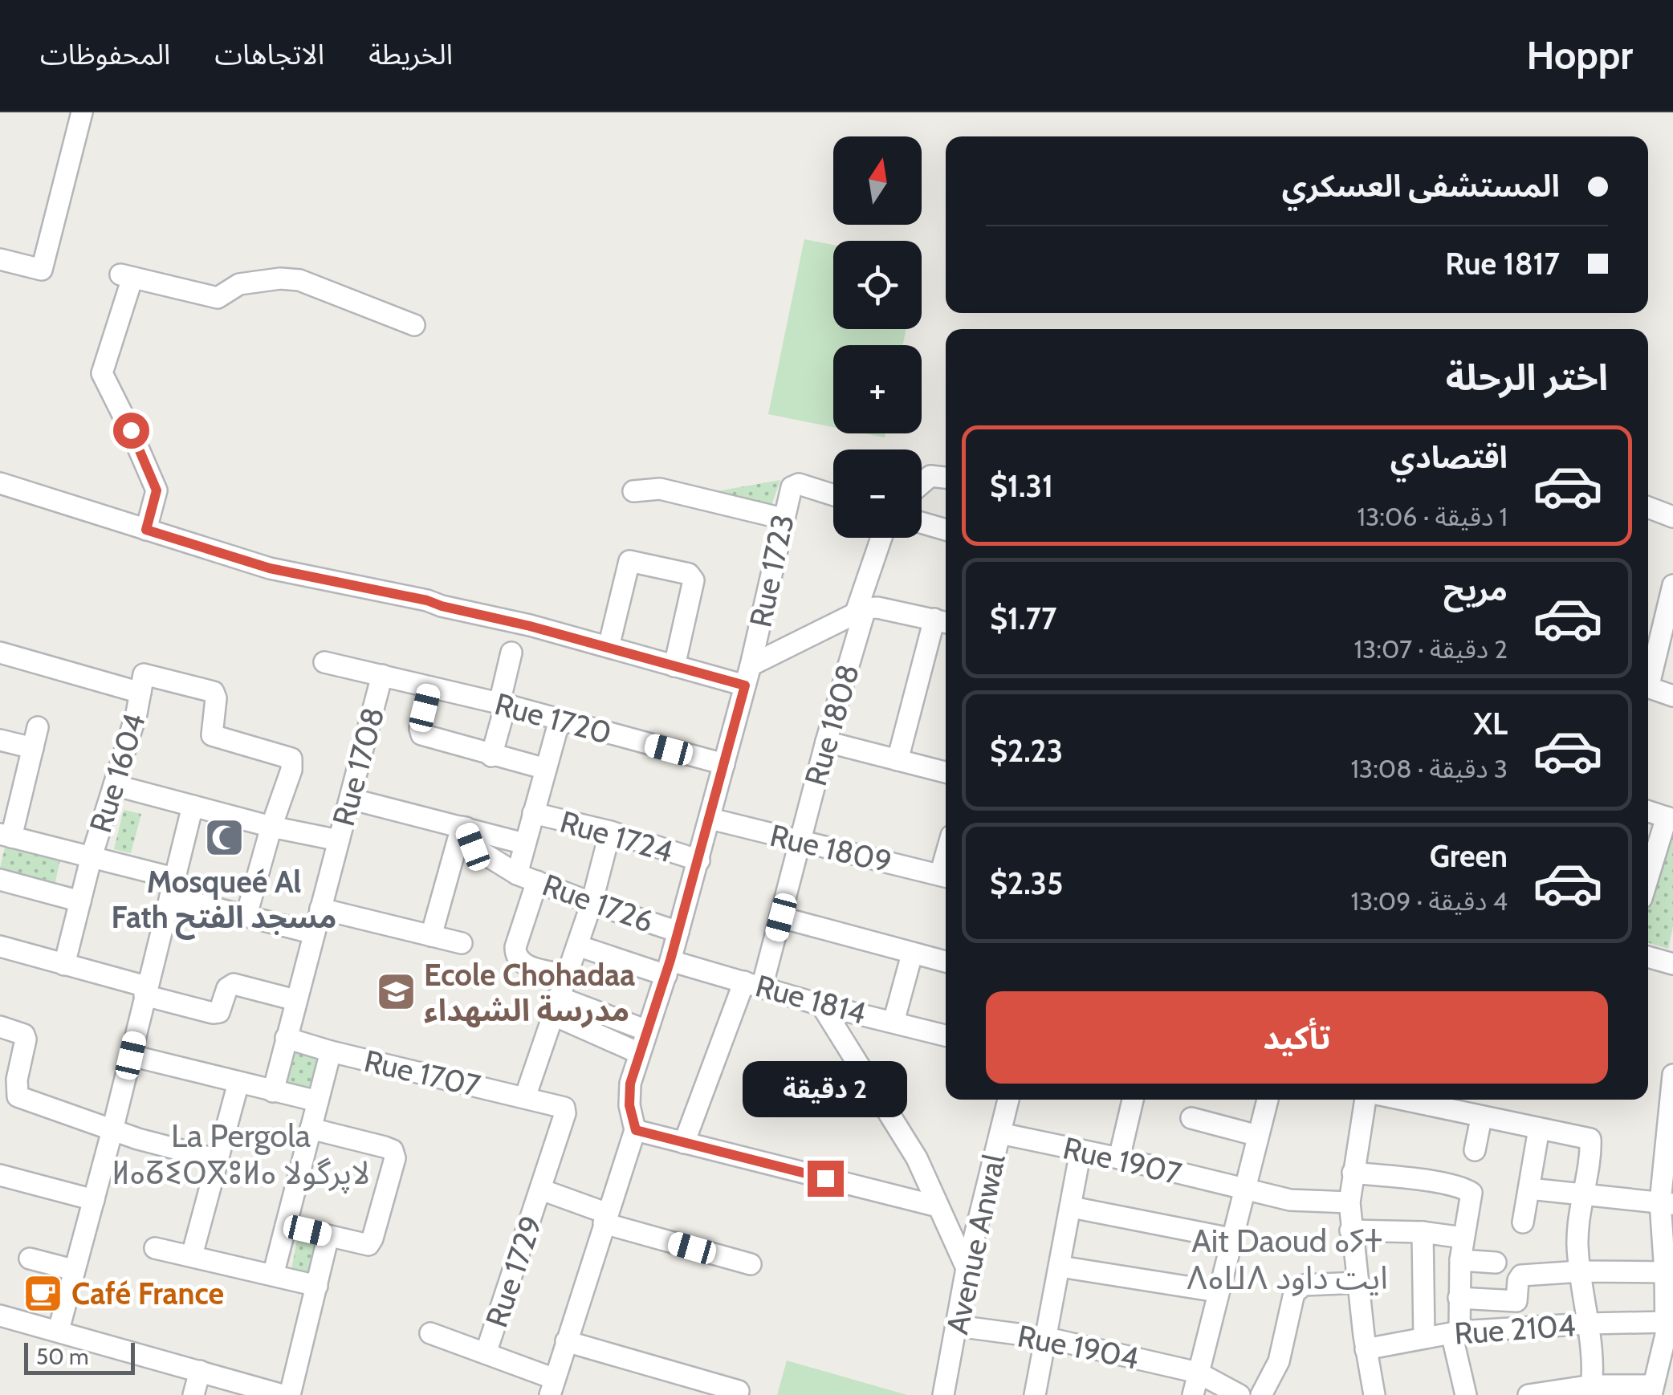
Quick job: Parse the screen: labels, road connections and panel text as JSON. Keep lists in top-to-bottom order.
{
  "streets": {
    "street": [
      "Rue 1723",
      "Rue 1720",
      "Rue 1808",
      "Rue 1708",
      "Rue 1604",
      "Rue 1724",
      "Rue 1809",
      "Rue 1726",
      "Rue 1814",
      "Rue 1707",
      "Rue 1907",
      "Avenue Anwal",
      "Rue 1729",
      "Rue 2104",
      "Rue 1904"
    ]
  },
  "crossings": [
    ["Rue 1723", "Rue 1720"],
    ["Rue 1723", "Rue 1724"],
    ["Rue 1723", "Rue 1809"],
    ["Rue 1723", "Rue 1726"],
    ["Rue 1723", "Rue 1814"],
    ["Rue 1720", "Rue 1708"],
    ["Rue 1808", "Rue 1809"],
    ["Rue 1808", "Rue 1814"],
    ["Rue 1708", "Rue 1707"],
    ["Rue 1726", "Rue 1814"],
    ["Rue 1707", "Rue 1729"],
    ["Rue 1907", "Avenue Anwal"],
    ["Avenue Anwal", "Rue 1904"]
  ],
  "districts": ["La Pergola ⵍⴰⵒⵉⵔⴳⵓⵍⴰ لاپرگولا", "Ait Daoud ⴰⵢⵜ ⴷⴰⵡⴷ ايت داود"],
  "places": {
    "mosque": ["Mosqueé Al Fath مسجد الفتح"],
    "school or university": ["Ecole Chohadaa مدرسة الشهداء"],
    "cafe": ["Café France"]
  },
  "scale_bar": "50 m",
  "north": "top",
  "page": {
    "header": "Hoppr",
    "nav": ["الخريطة", "الاتجاهات", "المحفوظات"],
    "map_buttons": ["+", "−"],
    "banner": ["المستشفى العسكري", "Rue 1817"],
    "heading": "اختر الرحلة",
    "list": [
      {
        "name": "اقتصادي",
        "note": "1 دقيقة · 13:06",
        "value": "$1.31"
      },
      {
        "name": "مريح",
        "note": "2 دقيقة · 13:07",
        "value": "$1.77"
      },
      {
        "name": "XL",
        "note": "3 دقيقة · 13:08",
        "value": "$2.23"
      },
      {
        "name": "Green",
        "note": "4 دقيقة · 13:09",
        "value": "$2.35"
      }
    ],
    "buttons": "تأكيد",
    "bubble": "2 دقيقة",
    "scale": "50 m"
  }
}
